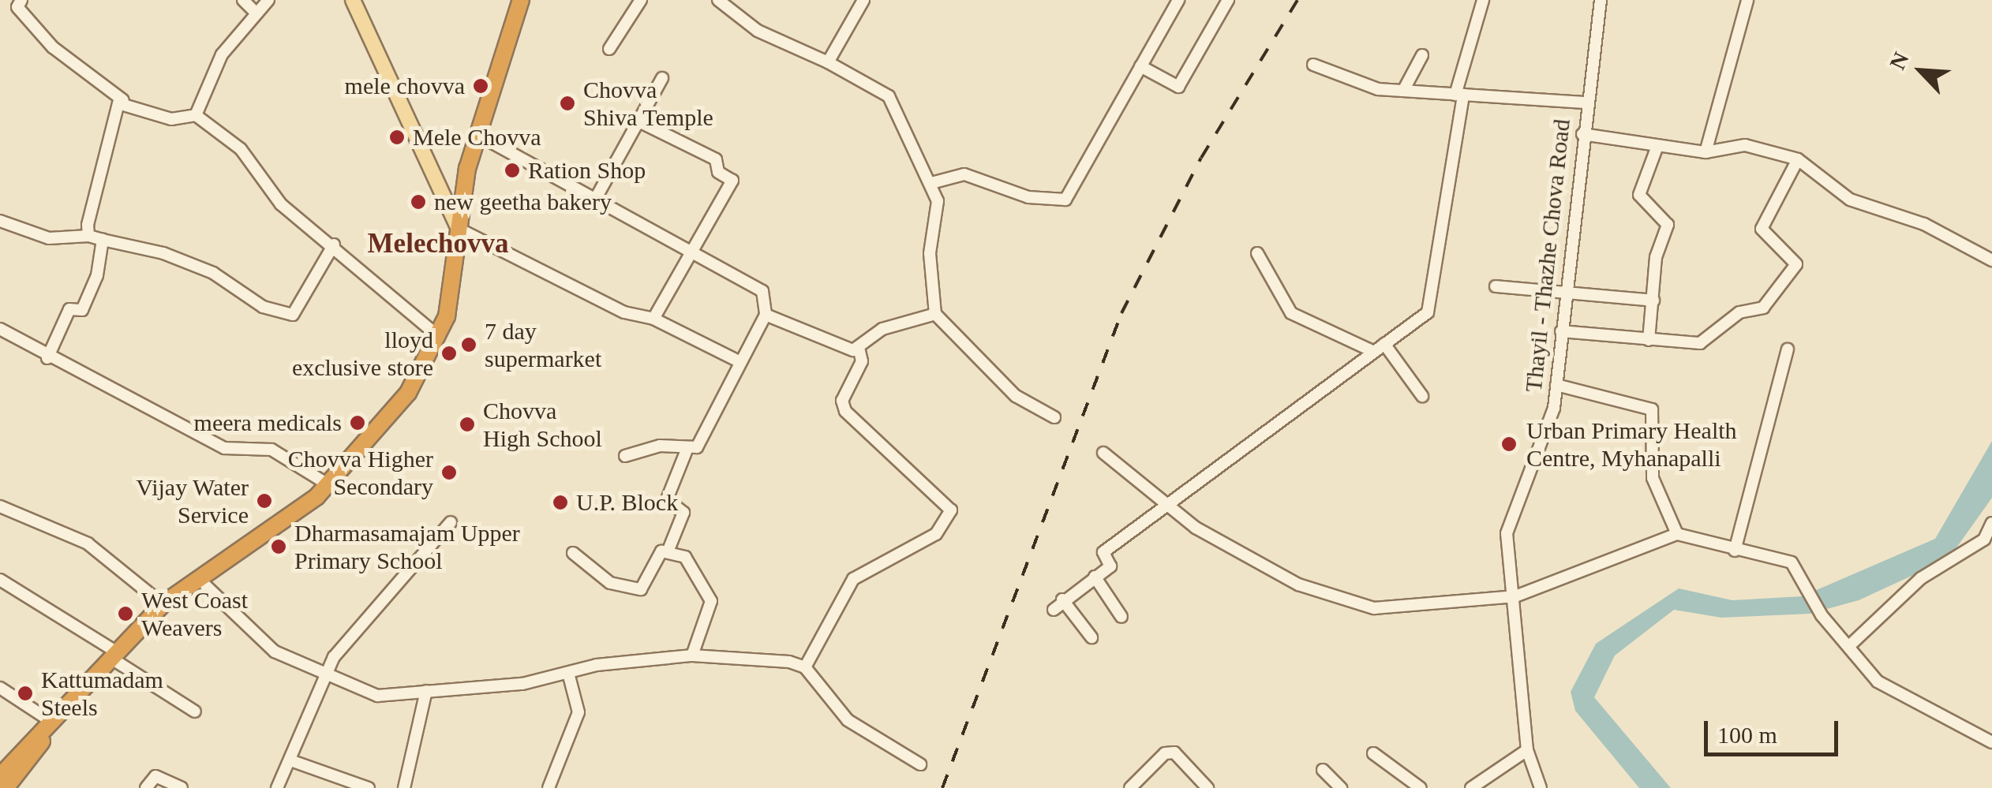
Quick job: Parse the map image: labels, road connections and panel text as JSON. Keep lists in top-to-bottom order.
{
  "streets": {
    "street": ["Thayil - Thazhe Chova Road"]
  },
  "districts": ["Melechovva"],
  "places": [
    "mele chovva",
    "Chovva Shiva Temple",
    "Mele Chovva",
    "Ration Shop",
    "new geetha bakery",
    "7 day supermarket",
    "lloyd exclusive store",
    "meera medicals",
    "Chovva High School",
    "Urban Primary Health Centre, Myhanapalli",
    "Chovva Higher Secondary",
    "Vijay Water Service",
    "U.P. Block",
    "Dharmasamajam Upper Primary School",
    "West Coast Weavers",
    "Kattumadam Steels"
  ],
  "scale_bar": "100 m",
  "north": "top left"
}
